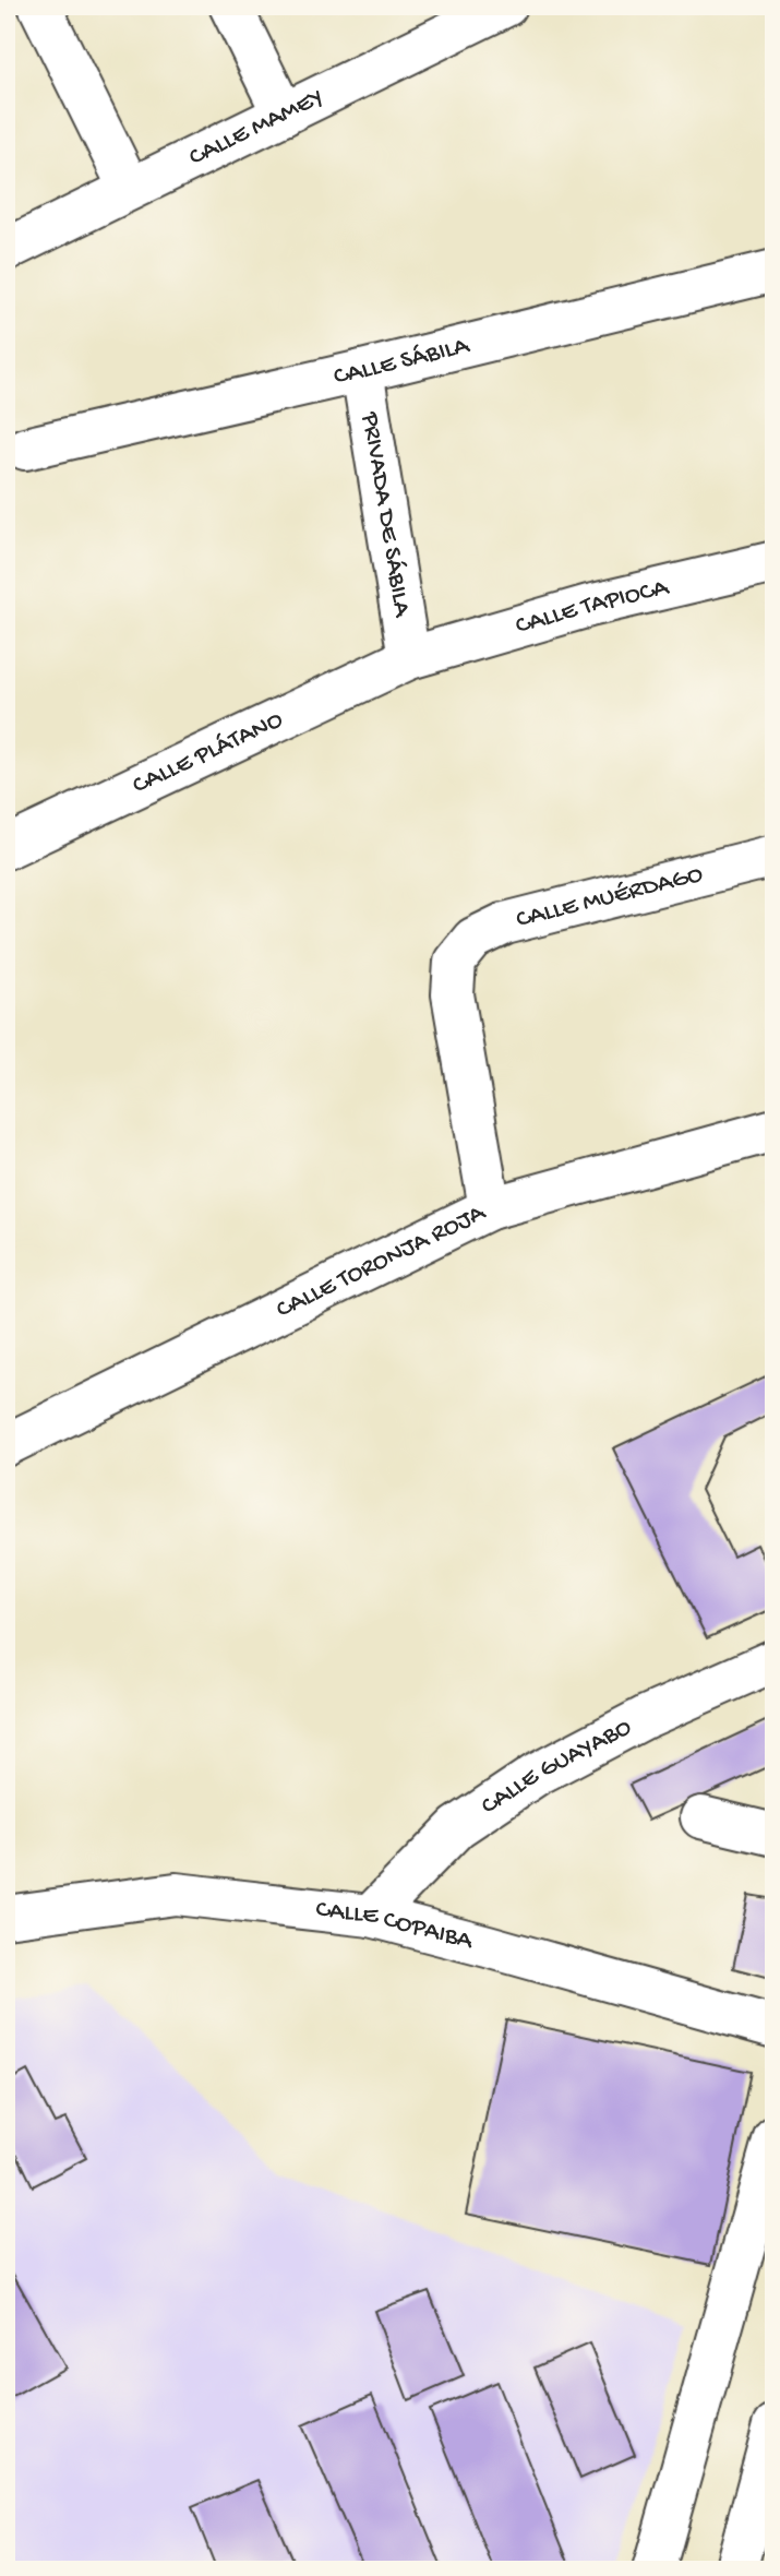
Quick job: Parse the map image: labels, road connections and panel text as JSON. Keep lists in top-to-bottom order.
{
  "streets": {
    "street": [
      "CALLE MAMEY",
      "CALLE SÁBILA",
      "PRIVADA DE SÁBILA",
      "CALLE TAPIOCA",
      "CALLE PLÁTANO",
      "CALLE MUÉRDAGO",
      "CALLE TORONJA ROJA",
      "CALLE GUAYABO",
      "CALLE COPAIBA"
    ]
  },
  "crossings": [
    ["CALLE SÁBILA", "PRIVADA DE SÁBILA"],
    ["PRIVADA DE SÁBILA", "CALLE TAPIOCA"],
    ["PRIVADA DE SÁBILA", "CALLE PLÁTANO"],
    ["CALLE TAPIOCA", "CALLE PLÁTANO"],
    ["CALLE MUÉRDAGO", "CALLE TORONJA ROJA"],
    ["CALLE GUAYABO", "CALLE COPAIBA"]
  ]
}
